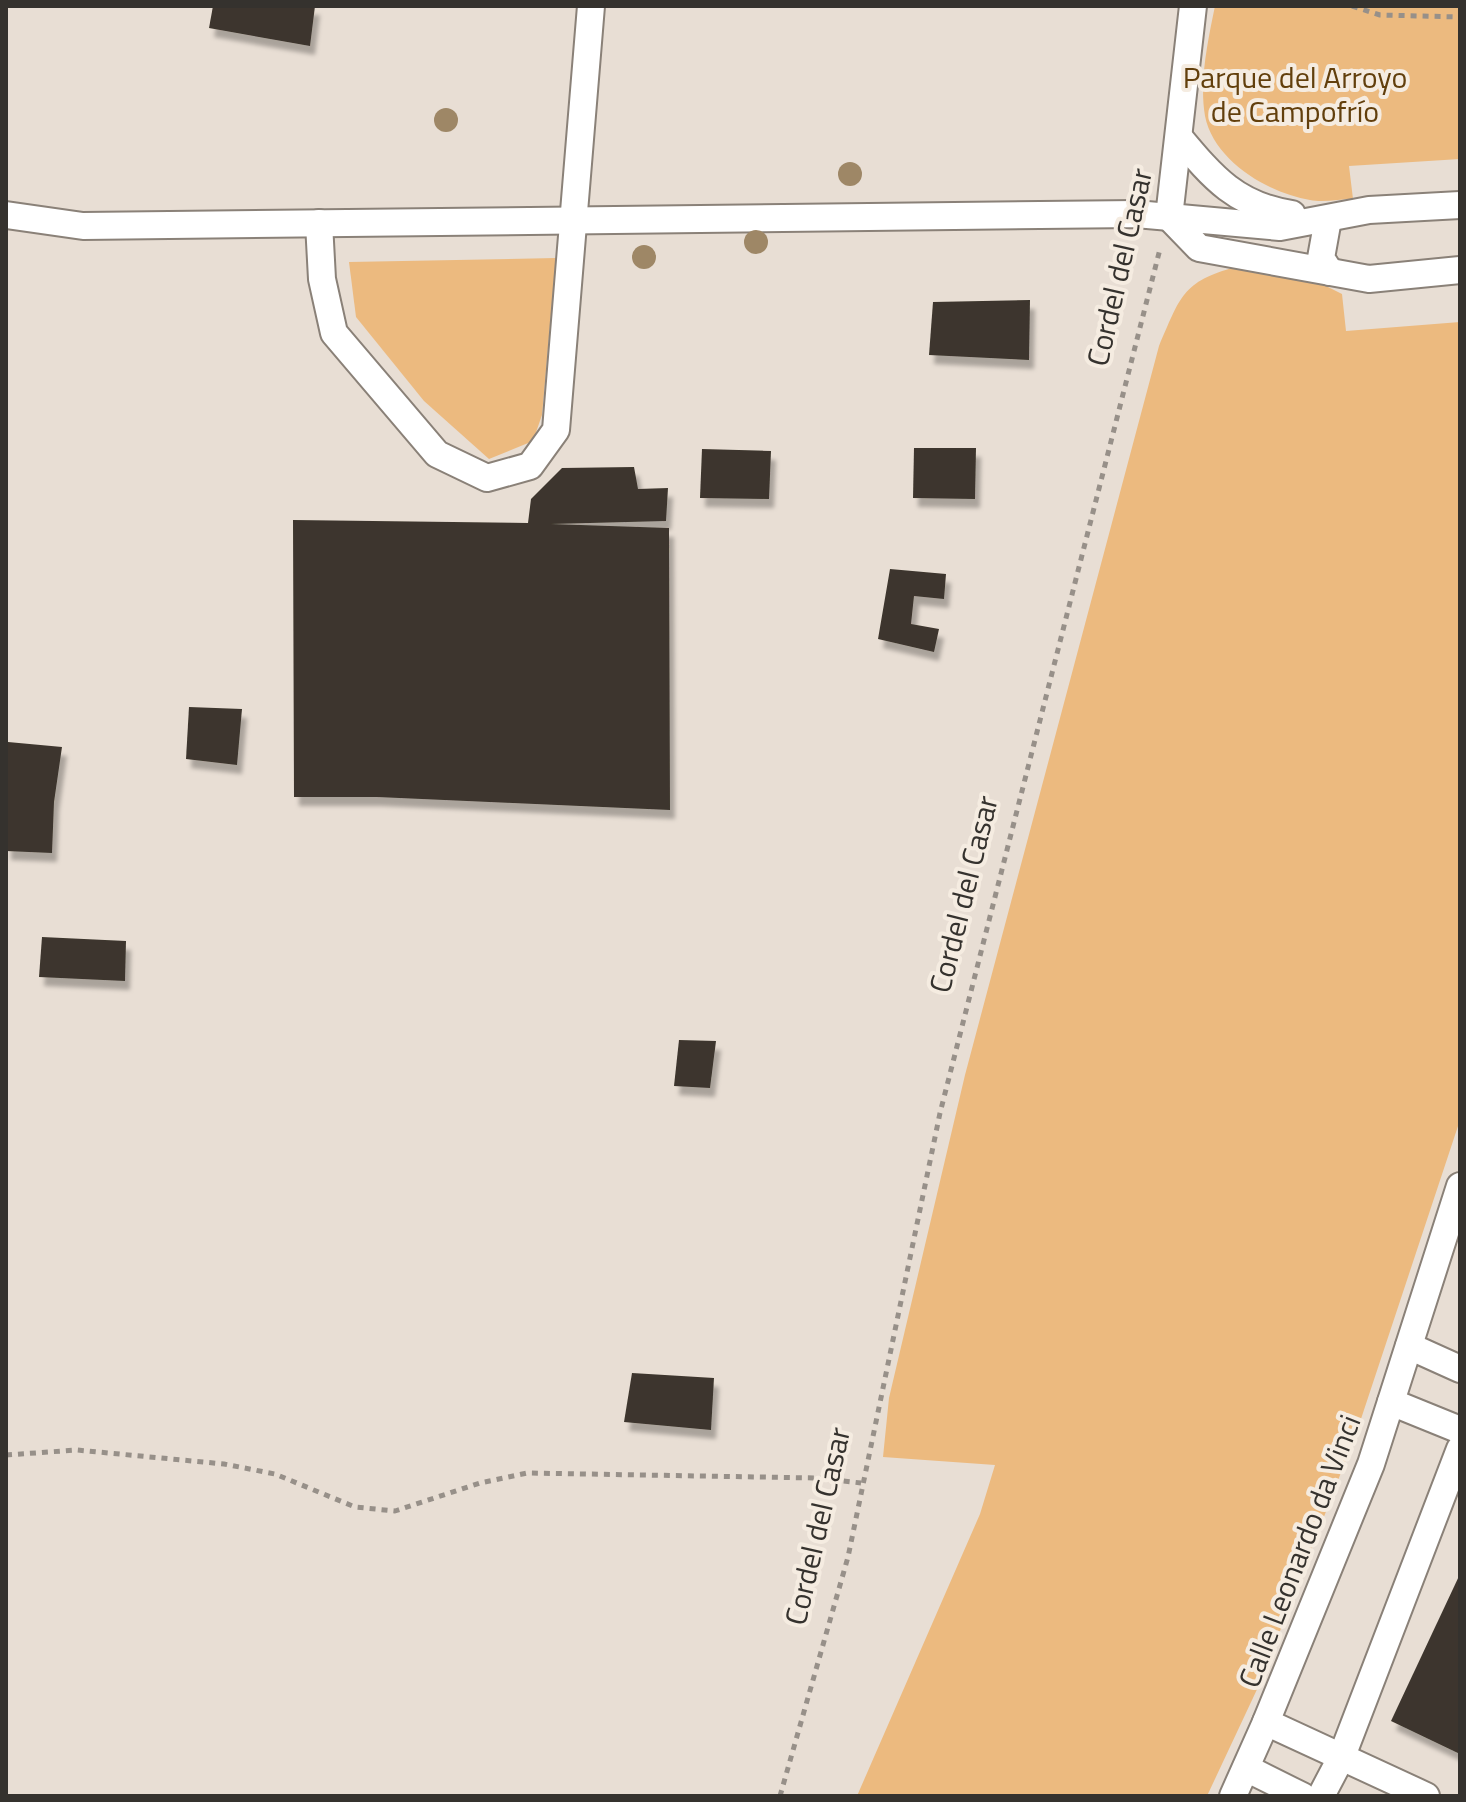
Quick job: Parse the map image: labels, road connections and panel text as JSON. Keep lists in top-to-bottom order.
{
  "streets": {
    "street": ["Cordel del Casar", "Calle Leonardo da Vinci"]
  },
  "parks": ["Parque del Arroyo de Campofrío"]
}
